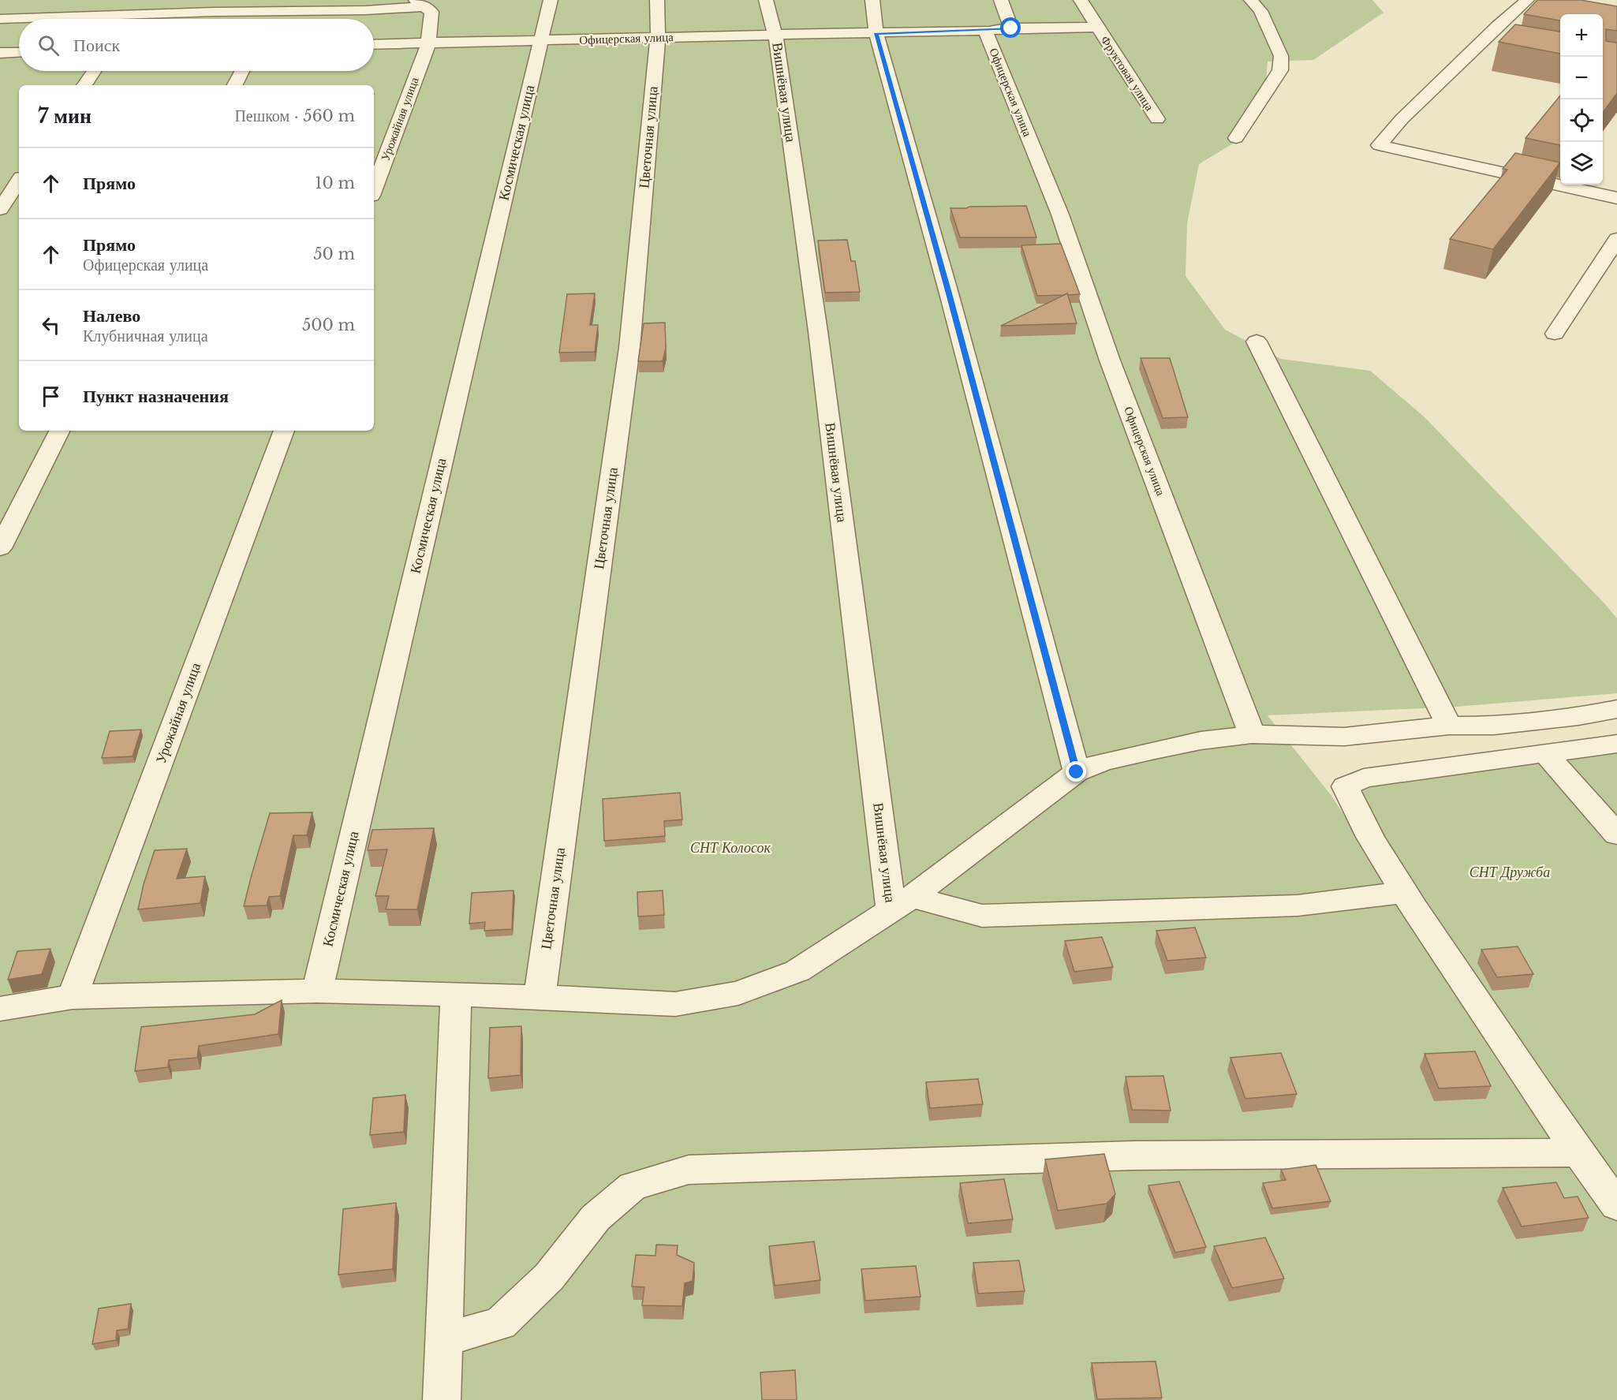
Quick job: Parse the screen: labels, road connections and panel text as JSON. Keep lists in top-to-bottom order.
{
  "streets": {
    "street": [
      "Офицерская улица",
      "Фруктовая улица",
      "Вишнёвая улица",
      "Урожайная улица",
      "Цветочная улица",
      "Космическая улица"
    ]
  },
  "crossings": [
    ["Офицерская улица", "Вишнёвая улица"],
    ["Офицерская улица", "Урожайная улица"],
    ["Офицерская улица", "Цветочная улица"],
    ["Офицерская улица", "Космическая улица"]
  ],
  "parks": ["СНТ Колосок", "СНТ Дружба"],
  "page": {
    "map_buttons": ["+", "−"],
    "search": "Поиск",
    "heading": ["7 мин", "Пешком · 560 m"],
    "list": [
      ["Прямо", "10 m"],
      ["Прямо", "Офицерская улица", "50 m"],
      ["Налево", "Клубничная улица", "500 m"],
      "Пункт назначения"
    ]
  }
}
